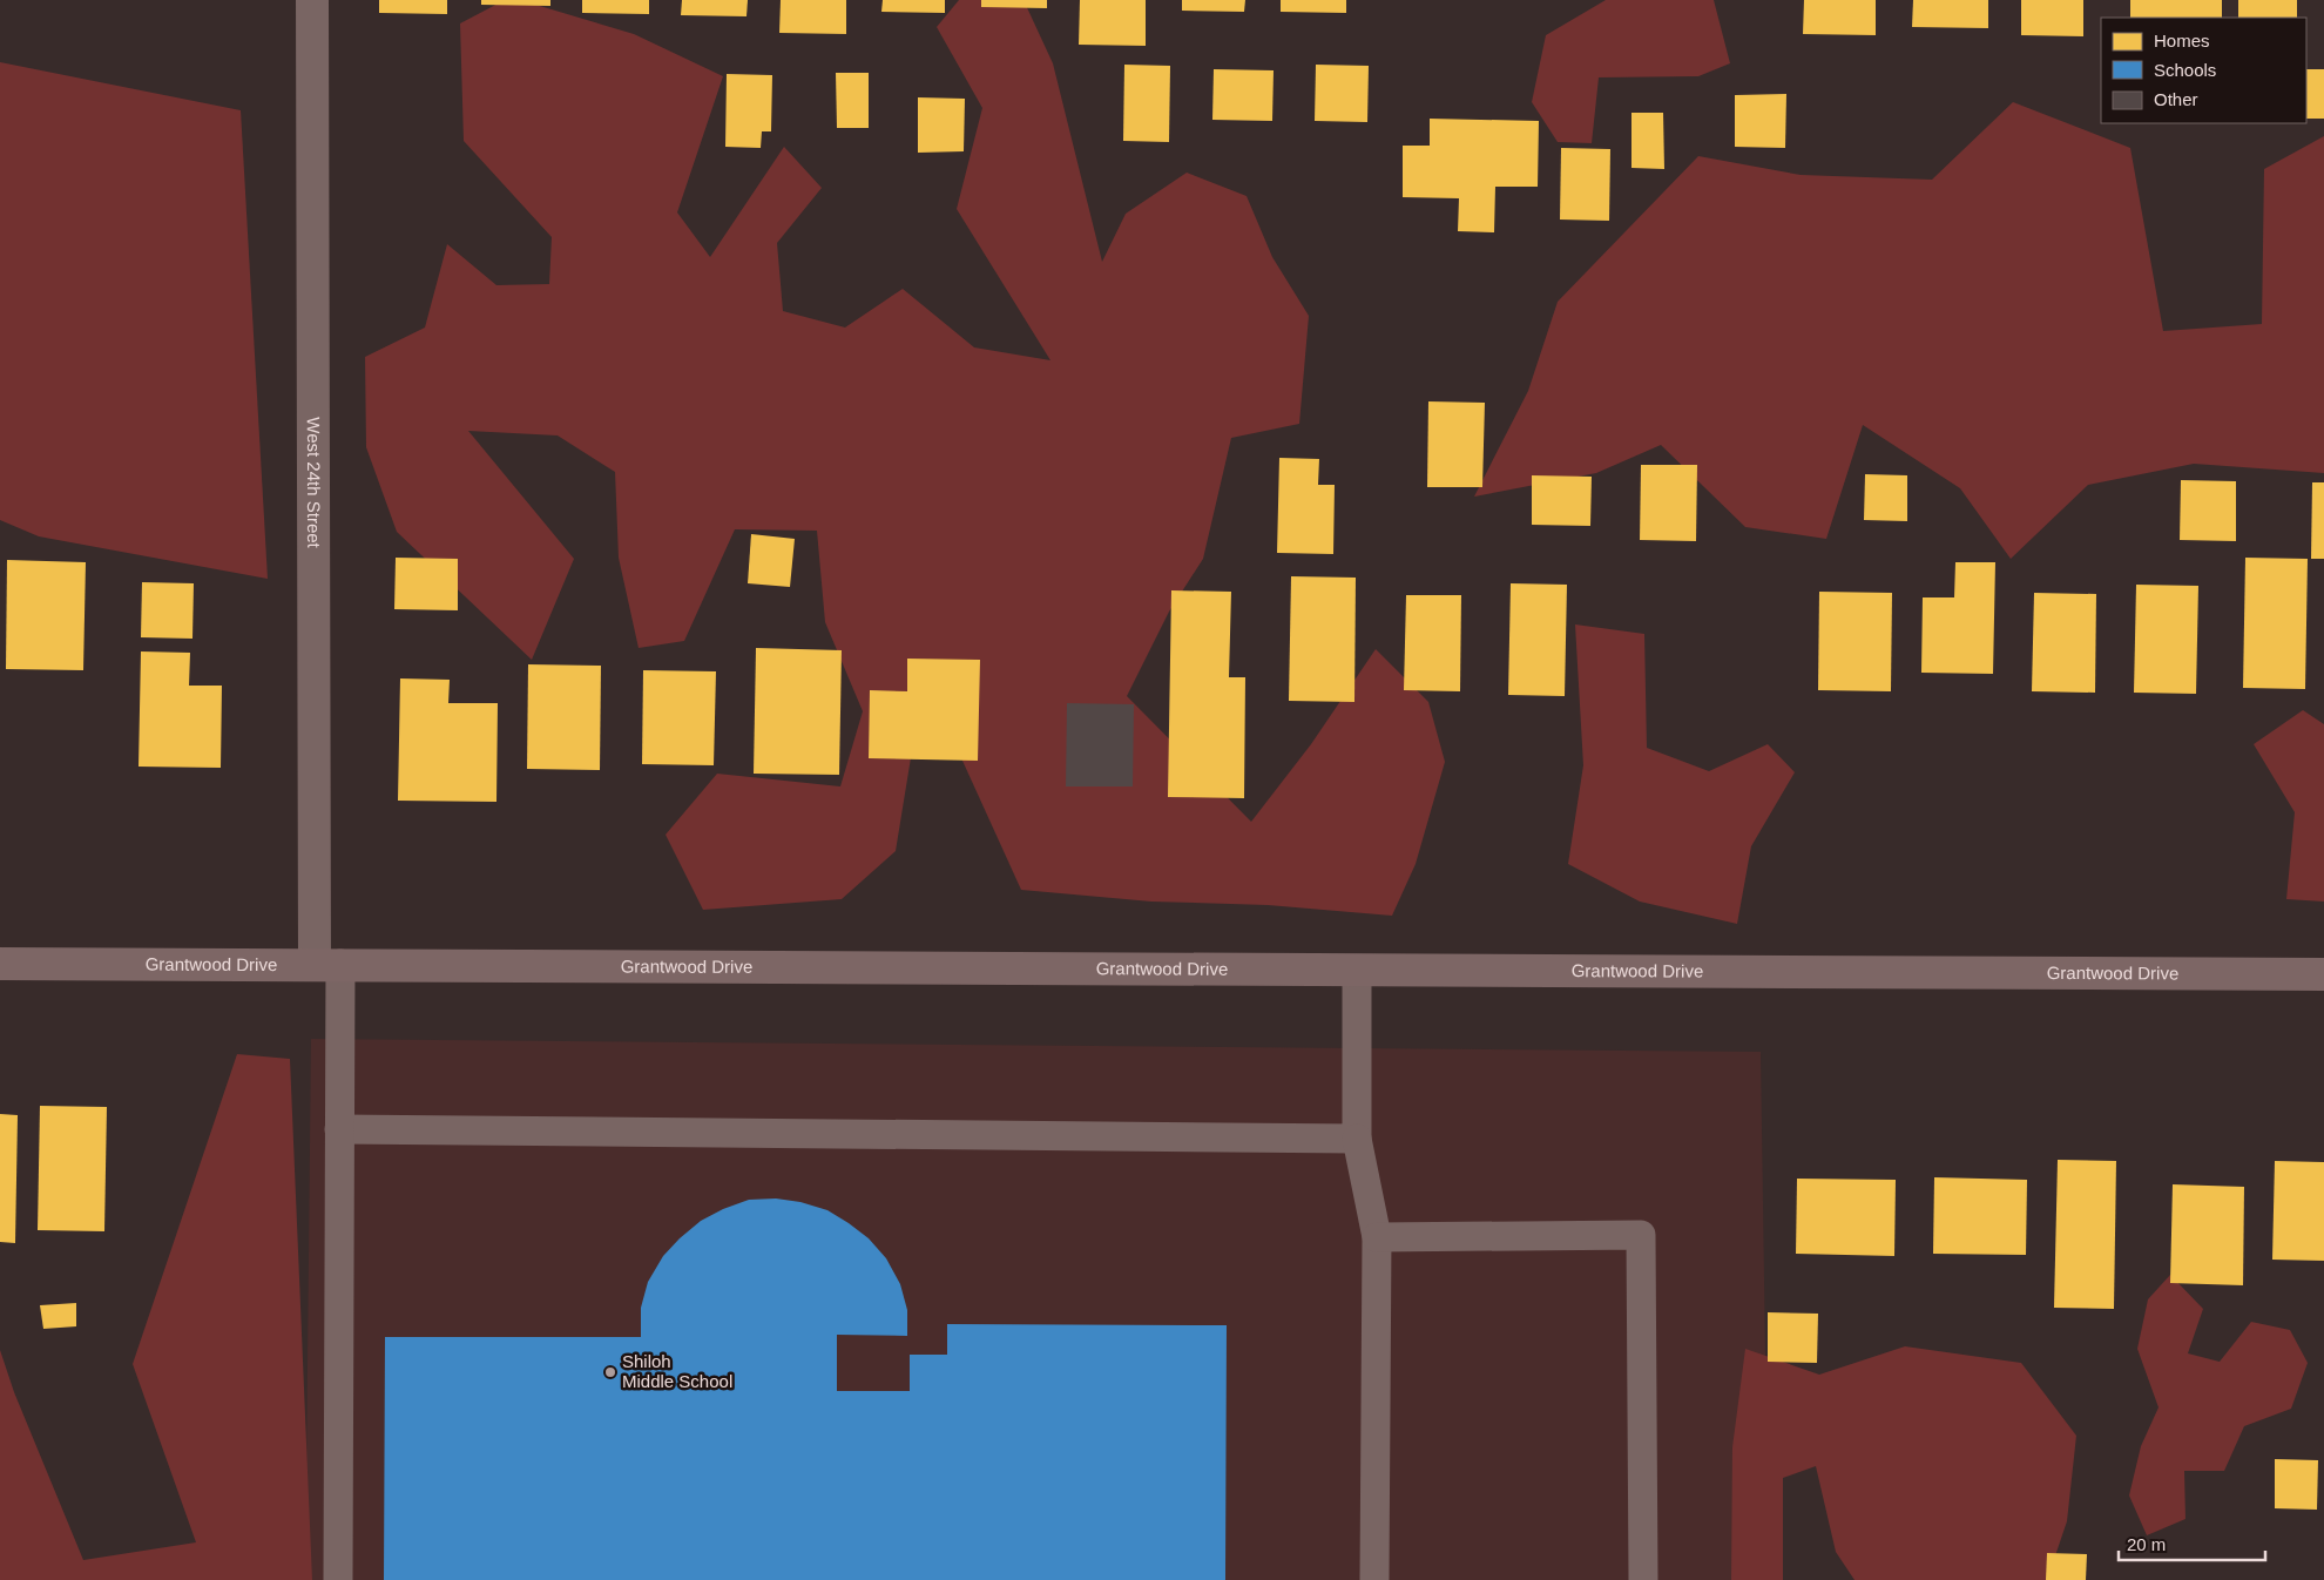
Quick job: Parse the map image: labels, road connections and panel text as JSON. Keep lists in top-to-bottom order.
{
  "streets": {
    "street": ["West 24th Street", "Grantwood Drive"]
  },
  "crossings": [
    ["West 24th Street", "Grantwood Drive"]
  ],
  "places": ["Shiloh Middle School"],
  "legend": ["Homes", "Schools", "Other"],
  "scale_bar": "20 m"
}
